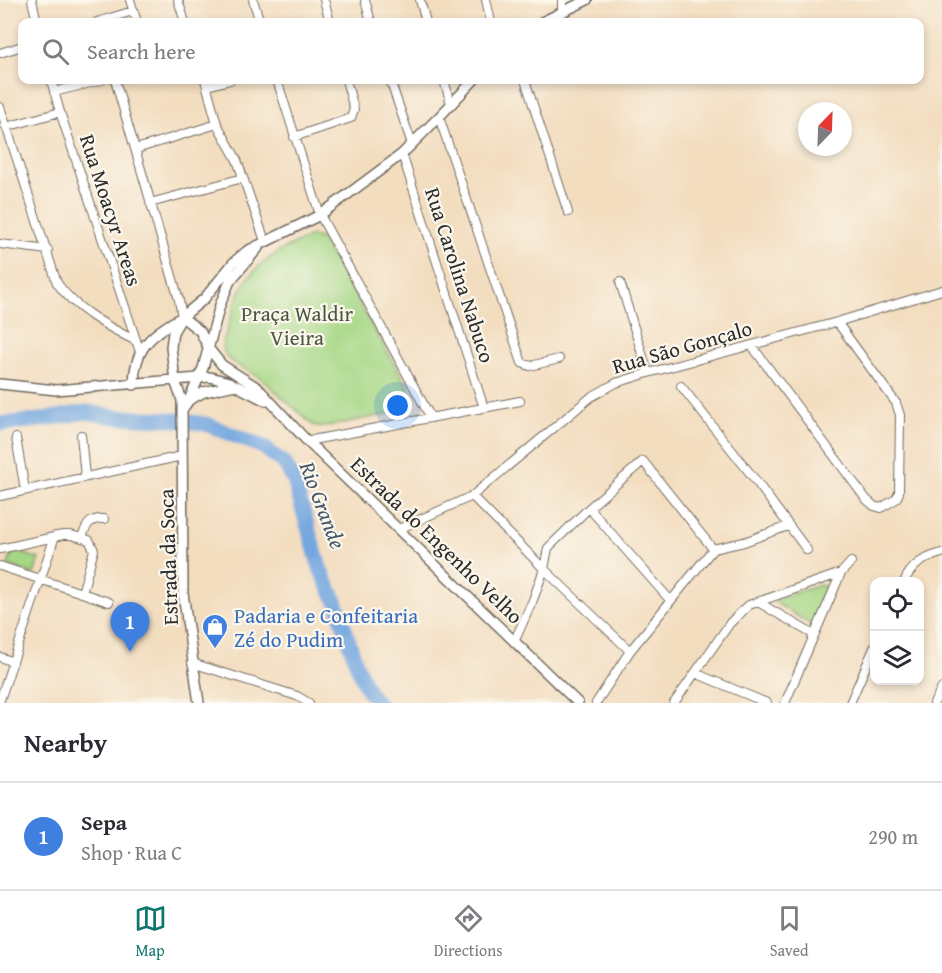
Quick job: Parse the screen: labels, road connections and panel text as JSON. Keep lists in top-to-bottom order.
{
  "streets": {
    "street": [
      "Rua Moacyr Areas",
      "Rua Carolina Nabuco",
      "Rua São Gonçalo",
      "Estrada do Engenho Velho",
      "Estrada da Soca"
    ]
  },
  "crossings": [
    ["Rua São Gonçalo", "Estrada do Engenho Velho"],
    ["Estrada do Engenho Velho", "Estrada da Soca"]
  ],
  "water": ["Rio Grande"],
  "parks": ["Praça Waldir Vieira"],
  "places": {
    "shop": ["Padaria e Confeitaria Zé do Pudim"]
  },
  "north": "top right",
  "page": {
    "search": "Search here",
    "pins": "1",
    "heading": "Nearby",
    "list": [
      {
        "mark": "1",
        "name": "Sepa",
        "note": "Shop · Rua C",
        "value": "290 m"
      }
    ],
    "nav": ["Map", "Directions", "Saved"]
  }
}
